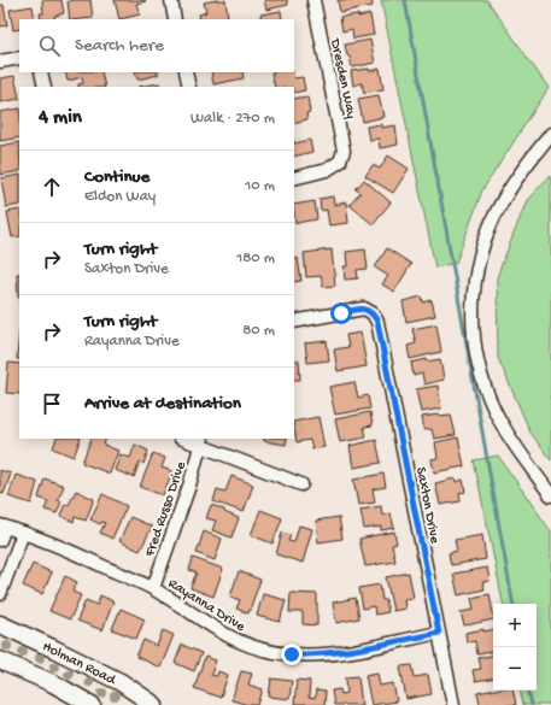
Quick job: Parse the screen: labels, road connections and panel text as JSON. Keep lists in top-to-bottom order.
{
  "streets": {
    "main road": ["Holman Road"],
    "street": [
      "Dresden Way",
      "Saxton Drive",
      "Fred Russo Drive",
      "Rayanna Drive"
    ]
  },
  "crossings": [
    ["Saxton Drive", "Rayanna Drive"],
    ["Fred Russo Drive", "Rayanna Drive"]
  ],
  "page": {
    "search": "Search here",
    "heading": ["4 min", "Walk · 270 m"],
    "list": [
      ["Continue", "Eldon Way", "10 m"],
      ["Turn right", "Saxton Drive", "180 m"],
      ["Turn right", "Rayanna Drive", "80 m"],
      "Arrive at destination"
    ],
    "map_buttons": ["+", "−"]
  }
}
